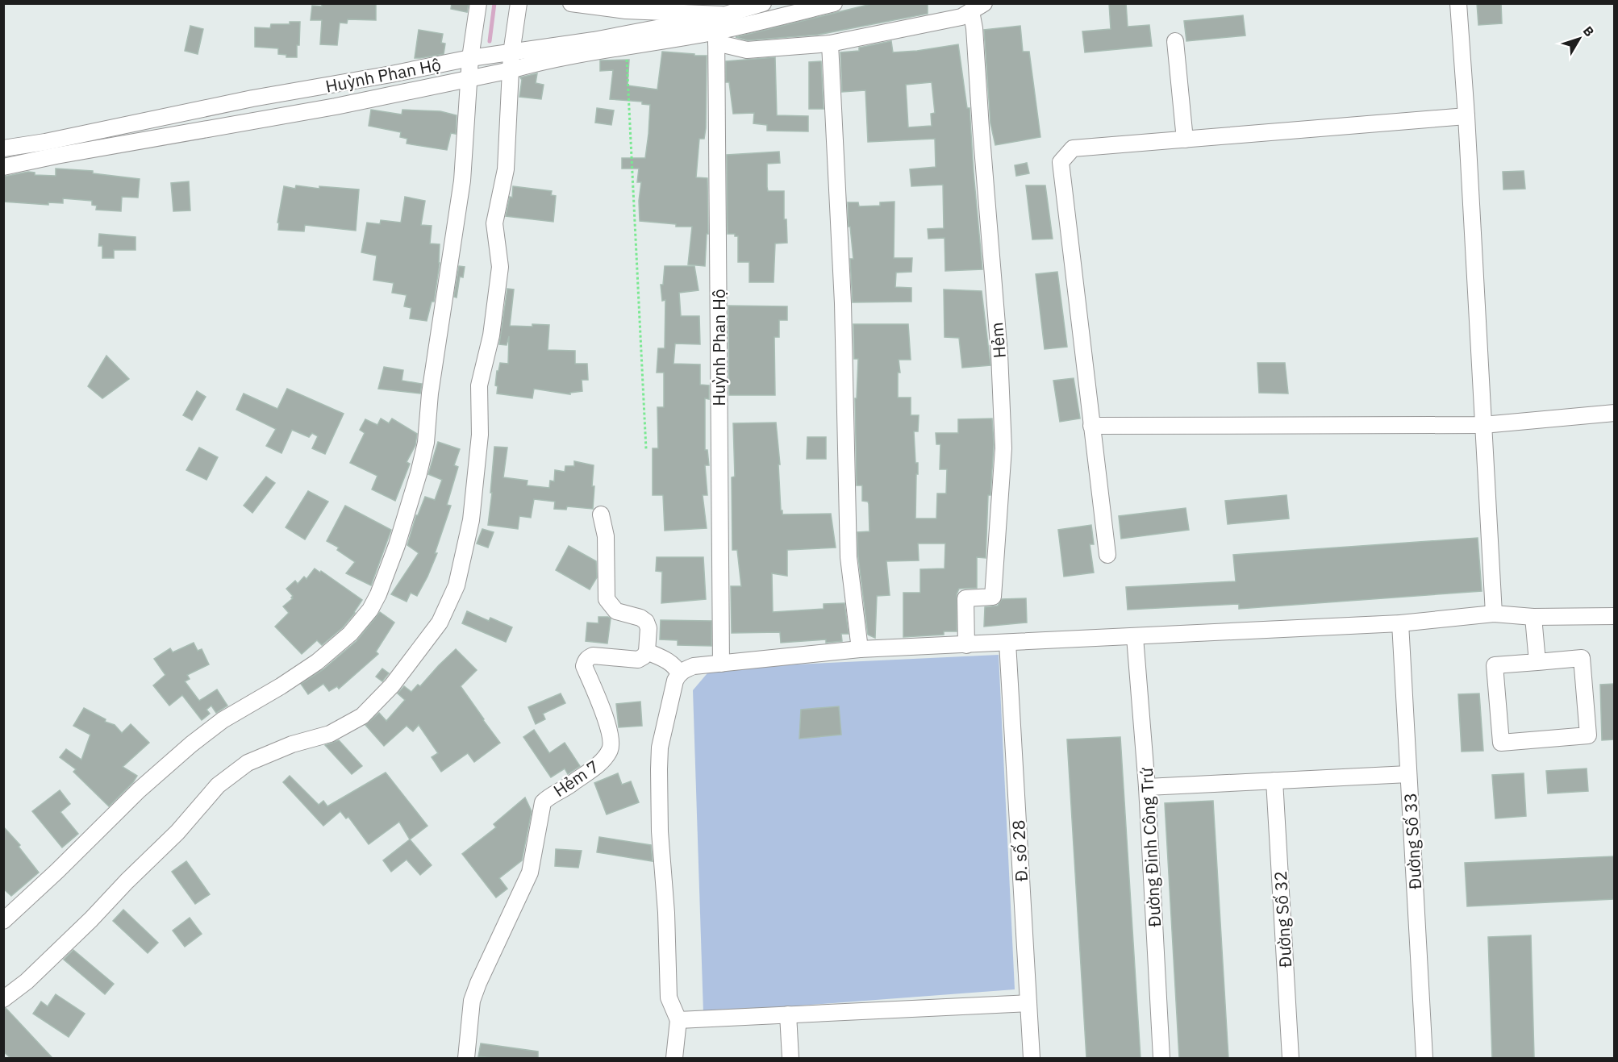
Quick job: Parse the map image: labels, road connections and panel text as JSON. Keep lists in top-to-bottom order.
{
  "streets": {
    "street": [
      "Huỳnh Phan Hộ",
      "Hẻm",
      "Hẻm 7",
      "Đường Số 33",
      "Đường Đinh Công Trứ",
      "Đ. số 28",
      "Đường Số 32"
    ]
  },
  "north": "top right"
}
